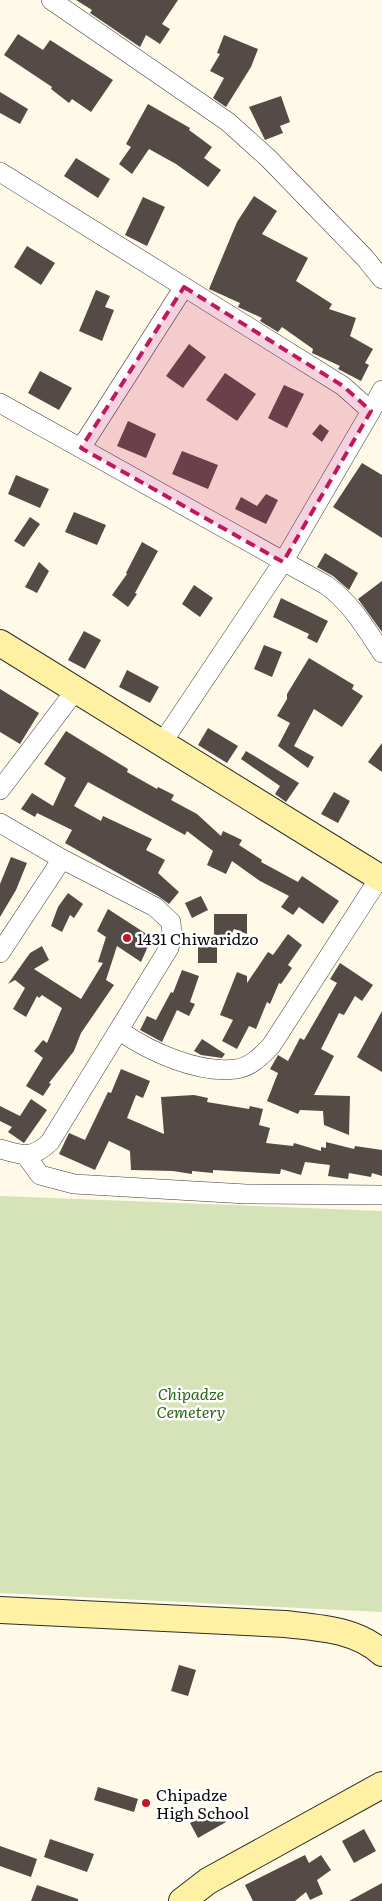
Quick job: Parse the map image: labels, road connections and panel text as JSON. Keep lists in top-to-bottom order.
{
  "parks": ["Chipadze Cemetery"],
  "places": ["1431 Chiwaridzo", "Chipadze High School"]
}
